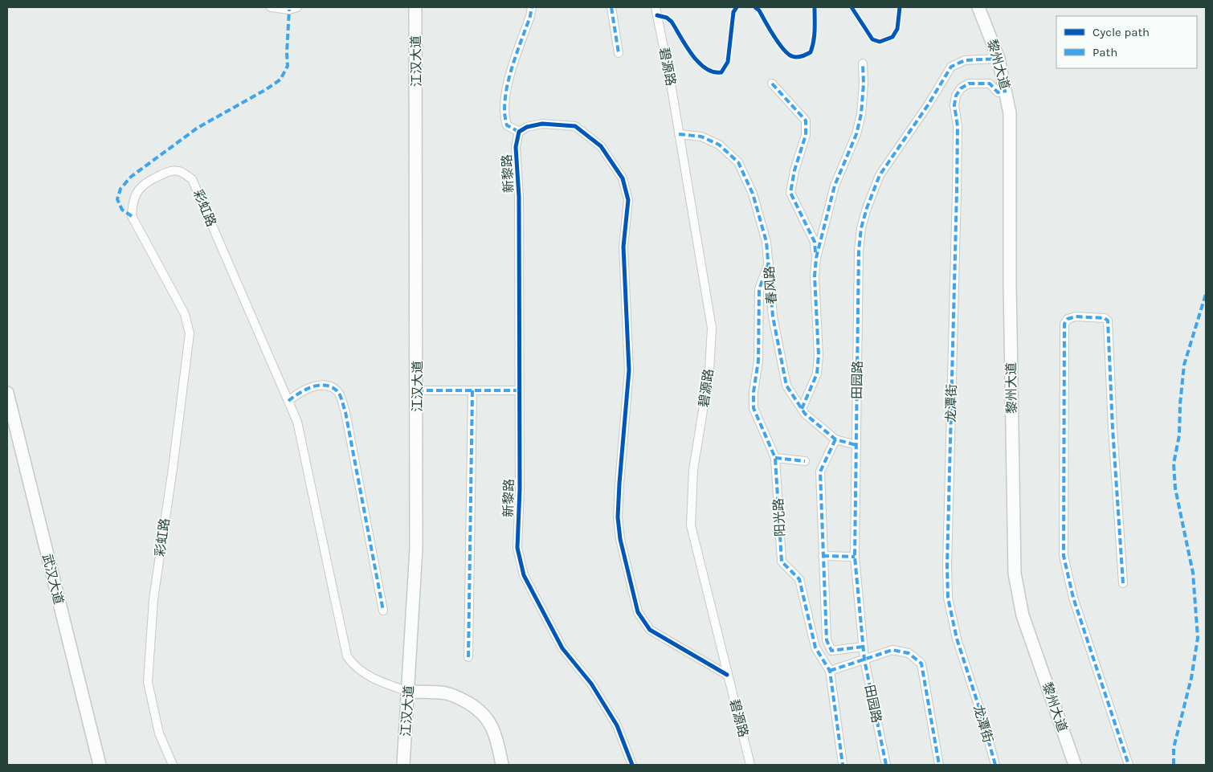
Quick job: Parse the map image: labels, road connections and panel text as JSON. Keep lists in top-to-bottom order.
{
  "streets": {
    "main road": ["江汉大道", "黎州大道", "武汉大道"],
    "street": [
      "碧源路",
      "新黎路",
      "彩虹路",
      "春风路",
      "田园路",
      "龙潭街",
      "阳光路"
    ]
  },
  "crossings": [
    ["江汉大道", "彩虹路"],
    ["黎州大道", "田园路"],
    ["黎州大道", "龙潭街"],
    ["碧源路", "春风路"],
    ["春风路", "田园路"],
    ["春风路", "阳光路"]
  ],
  "legend": ["Cycle path", "Path"]
}
